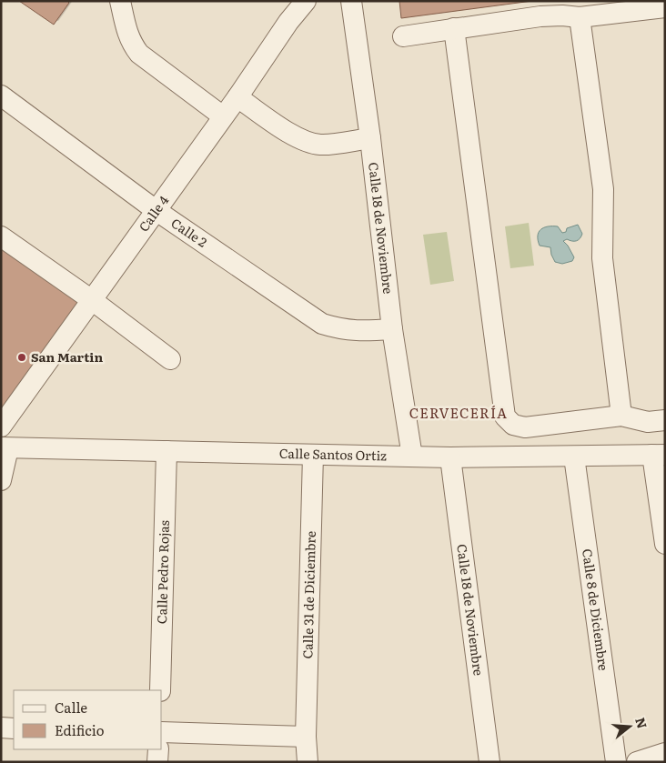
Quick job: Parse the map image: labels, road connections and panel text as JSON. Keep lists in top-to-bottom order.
{
  "streets": {
    "street": [
      "Calle 4",
      "Calle 18 de Noviembre",
      "Calle 2",
      "Calle Santos Ortiz",
      "Calle Pedro Rojas",
      "Calle 31 de Diciembre",
      "Calle 8 de Diciembre"
    ]
  },
  "crossings": [
    ["Calle 4", "Calle 2"],
    ["Calle 18 de Noviembre", "Calle 2"],
    ["Calle 18 de Noviembre", "Calle Santos Ortiz"],
    ["Calle Santos Ortiz", "Calle Pedro Rojas"],
    ["Calle Santos Ortiz", "Calle 31 de Diciembre"],
    ["Calle Santos Ortiz", "Calle 8 de Diciembre"]
  ],
  "districts": ["CERVECERÍA"],
  "places": ["San Martin"],
  "legend": ["Calle", "Edificio"],
  "north": "right"
}
